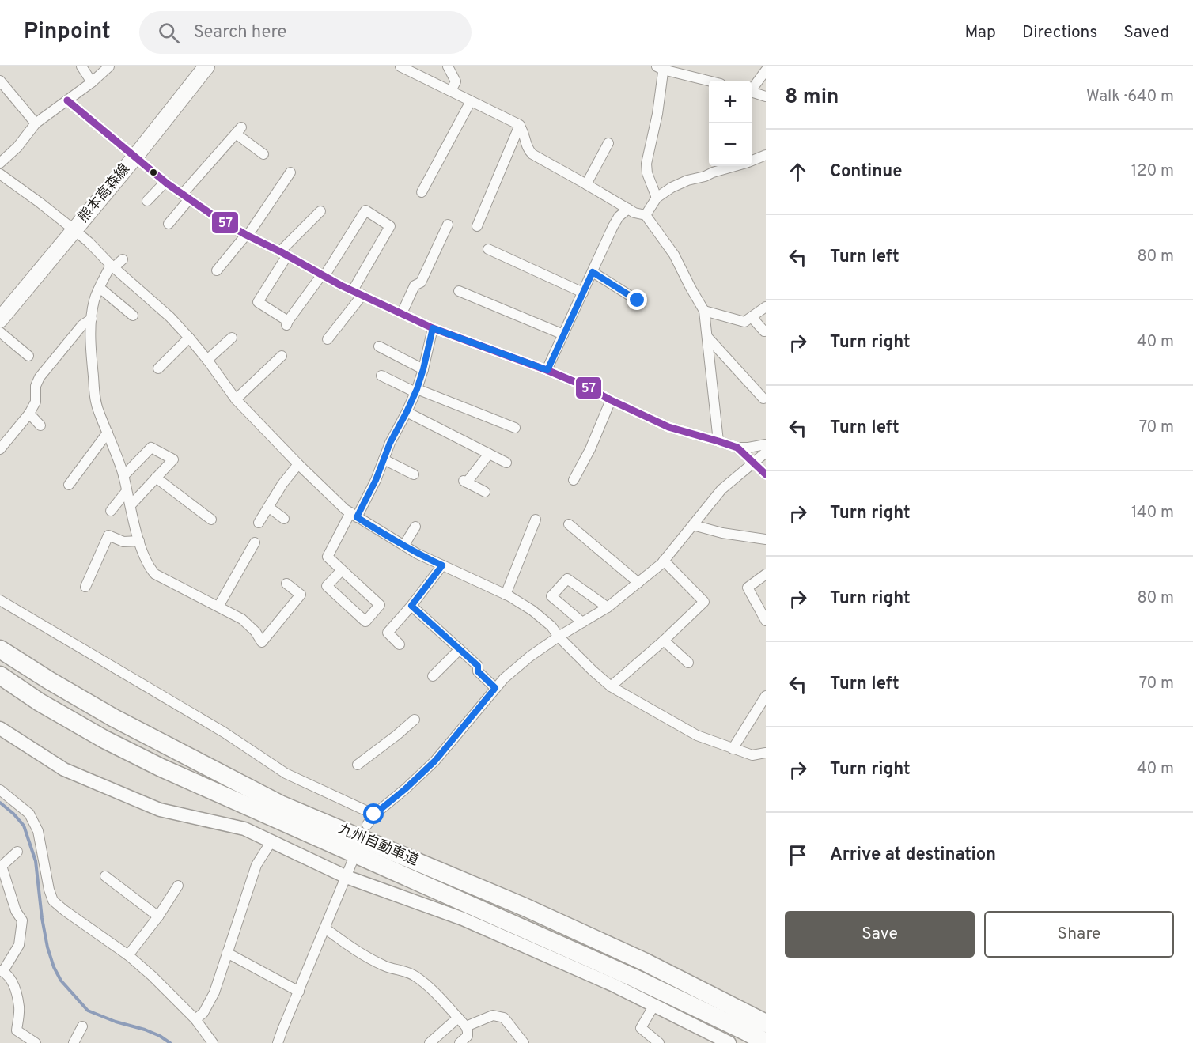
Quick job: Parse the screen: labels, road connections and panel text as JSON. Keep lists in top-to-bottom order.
{
  "streets": {
    "highway": ["九州自動車道"],
    "main road": ["熊本高森線"]
  },
  "lines": ["transit line 57"],
  "page": {
    "header": "Pinpoint",
    "search": "Search here",
    "nav": ["Map", "Directions", "Saved"],
    "heading": ["8 min", "Walk · 640 m"],
    "map_buttons": ["+", "−"],
    "list": [
      ["Continue", "120 m"],
      ["Turn left", "80 m"],
      ["Turn right", "40 m"],
      ["Turn left", "70 m"],
      ["Turn right", "140 m"],
      ["Turn right", "80 m"],
      ["Turn left", "70 m"],
      ["Turn right", "40 m"],
      "Arrive at destination"
    ],
    "buttons": ["Save", "Share"]
  }
}
